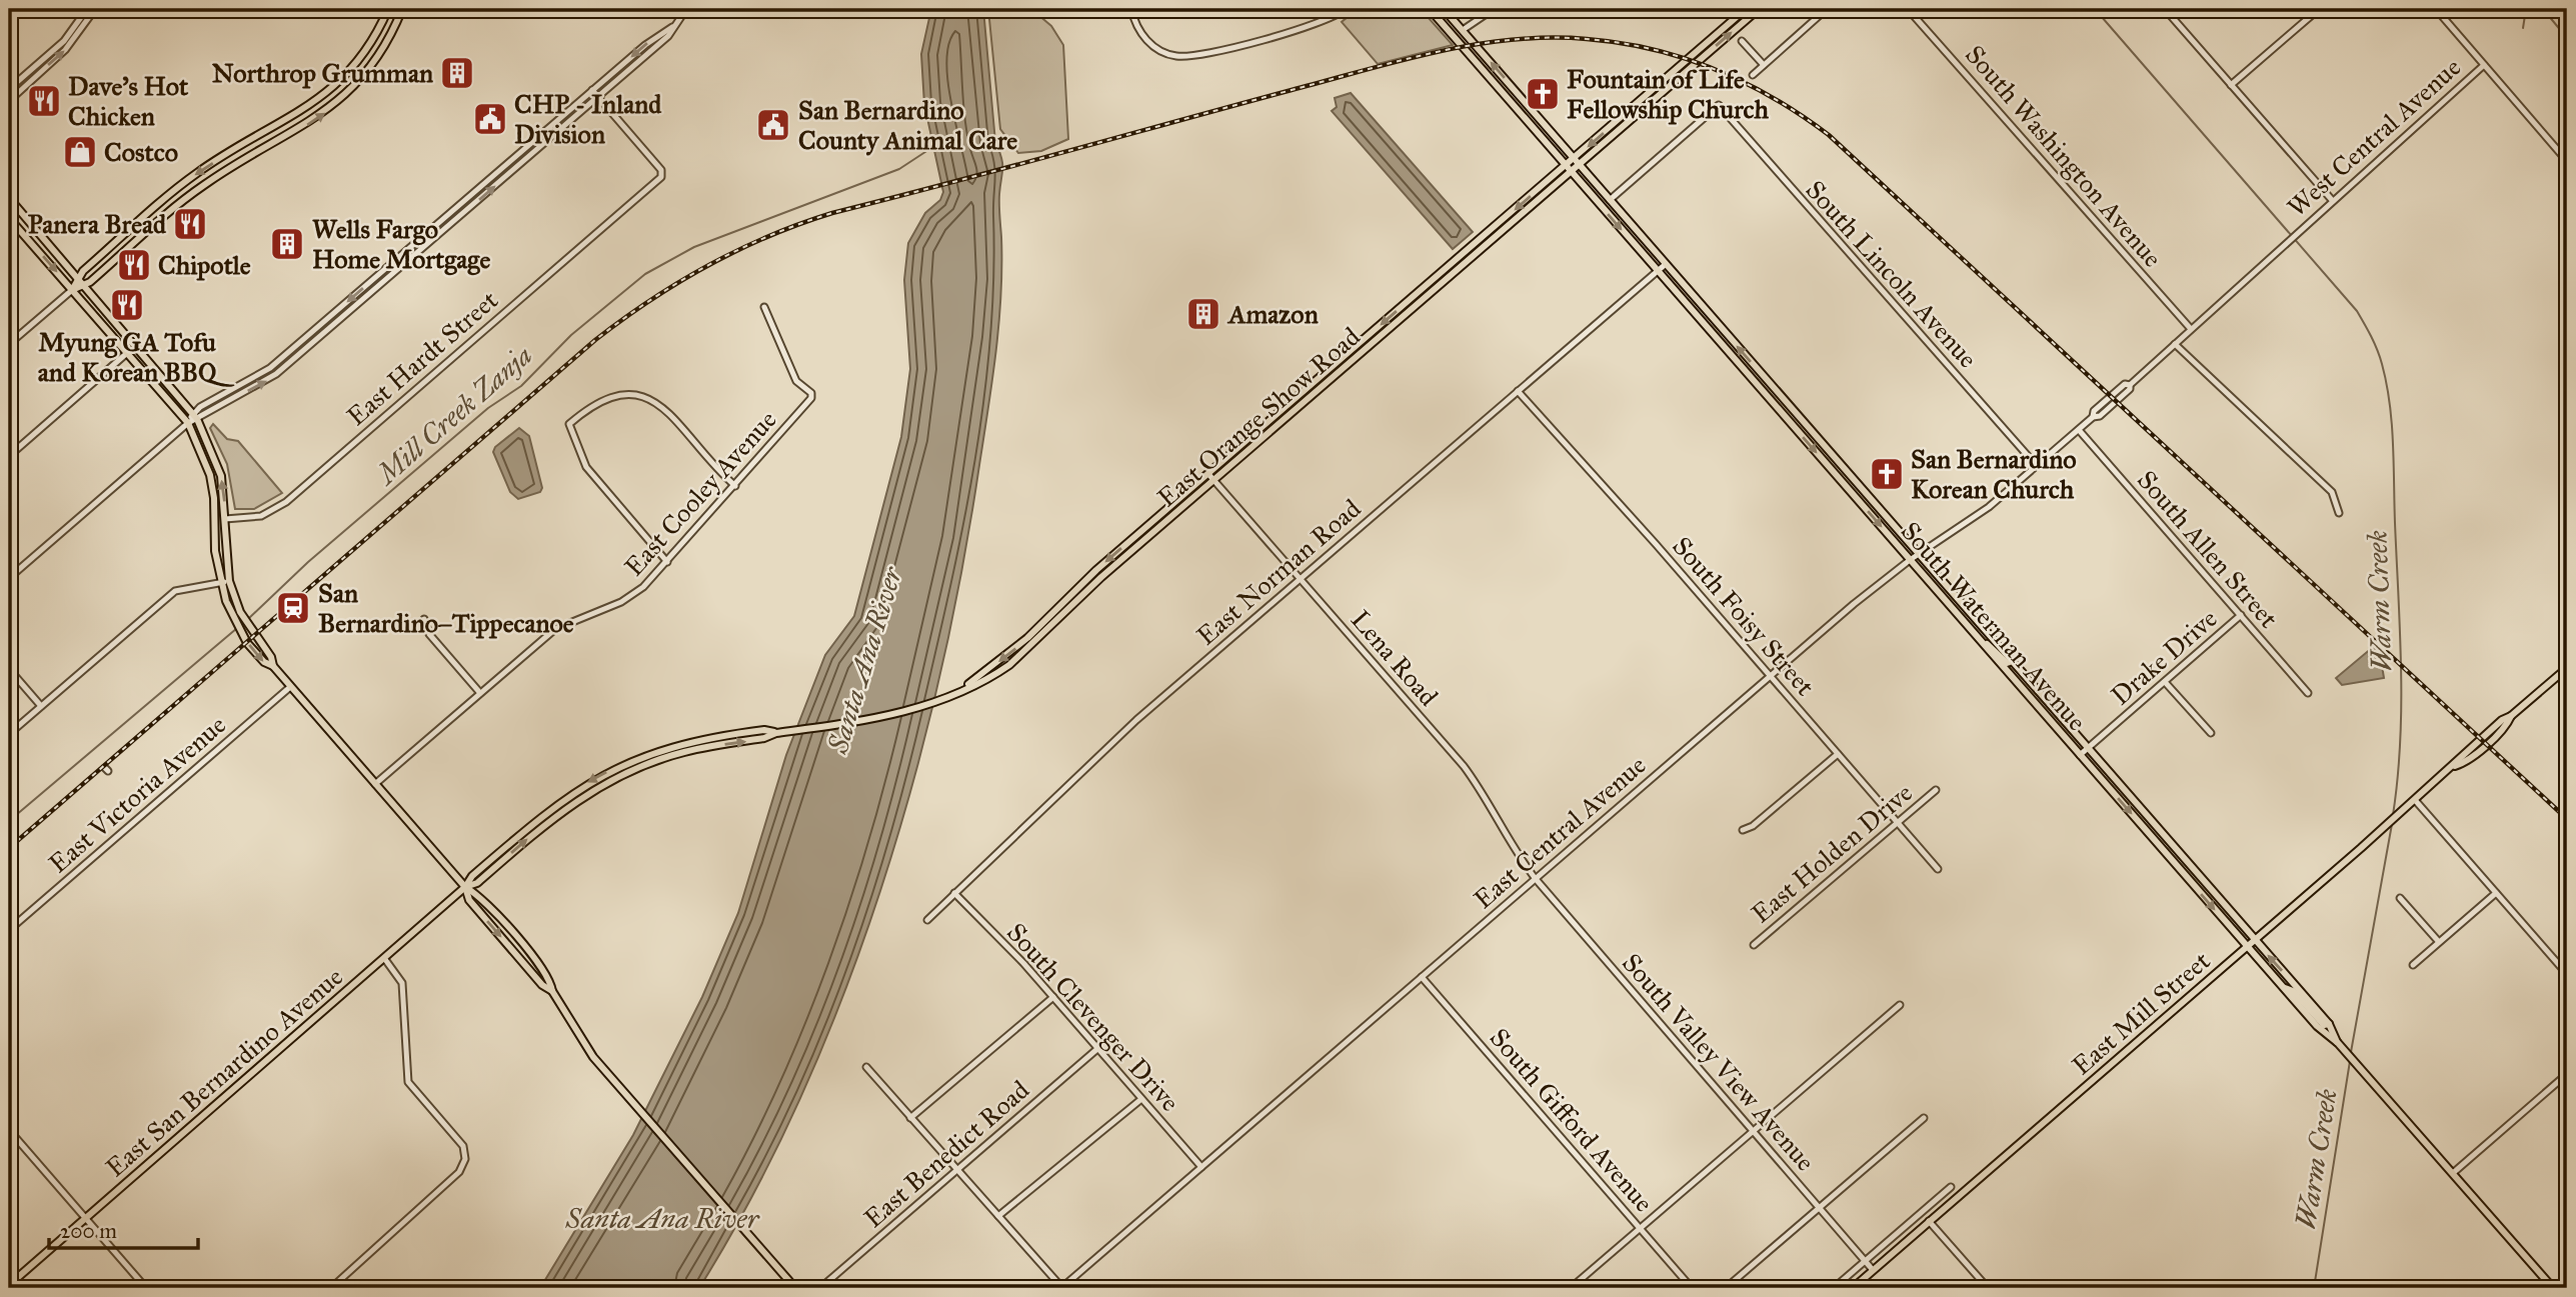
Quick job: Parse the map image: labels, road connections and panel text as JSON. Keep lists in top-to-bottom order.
{
  "streets": {
    "main road": [
      "East Orange Show Road",
      "South Waterman Avenue",
      "East Mill Street",
      "East San Bernardino Avenue"
    ],
    "street": [
      "West Central Avenue",
      "South Washington Avenue",
      "South Lincoln Avenue",
      "East Hardt Street",
      "East Cooley Avenue",
      "South Allen Street",
      "East Norman Road",
      "South Foisy Street",
      "Drake Drive",
      "Lena Road",
      "East Victoria Avenue",
      "East Central Avenue",
      "East Holden Drive",
      "South Clevenger Drive",
      "South Valley View Avenue",
      "South Gifford Avenue",
      "East Benedict Road"
    ]
  },
  "crossings": [
    ["West Central Avenue", "East Central Avenue"],
    ["South Washington Avenue", "East Central Avenue"],
    ["South Lincoln Avenue", "South Waterman Avenue"],
    ["South Lincoln Avenue", "East Central Avenue"],
    ["East Orange Show Road", "South Waterman Avenue"],
    ["East Orange Show Road", "Lena Road"],
    ["South Allen Street", "Drake Drive"],
    ["South Allen Street", "East Central Avenue"],
    ["East Norman Road", "South Foisy Street"],
    ["East Norman Road", "South Waterman Avenue"],
    ["East Norman Road", "Lena Road"],
    ["East Norman Road", "South Clevenger Drive"],
    ["South Foisy Street", "East Central Avenue"],
    ["South Foisy Street", "East Holden Drive"],
    ["South Waterman Avenue", "Drake Drive"],
    ["South Waterman Avenue", "East Central Avenue"],
    ["South Waterman Avenue", "East Mill Street"],
    ["Lena Road", "East Central Avenue"],
    ["Lena Road", "South Valley View Avenue"],
    ["East Central Avenue", "South Clevenger Drive"],
    ["East Central Avenue", "South Valley View Avenue"],
    ["East Central Avenue", "South Gifford Avenue"],
    ["East Mill Street", "South Valley View Avenue"],
    ["South Clevenger Drive", "East Benedict Road"]
  ],
  "water": ["Mill Creek Zanja", "Warm Creek", "Santa Ana River"],
  "places": {
    "building": ["Northrop Grumman", "Wells Fargo Home Mortgage", "Amazon"],
    "church": ["Fountain of Life Fellowship Church", "San Bernardino Korean Church"],
    "restaurant": [
      "Dave's Hot Chicken",
      "Panera Bread",
      "Chipotle",
      "Myung GA Tofu and Korean BBQ"
    ],
    "public building": ["CHP - Inland Division", "San Bernardino County Animal Care"],
    "shop": ["Costco"],
    "station": ["San Bernardino–Tippecanoe"]
  },
  "scale_bar": "200 m"
}
